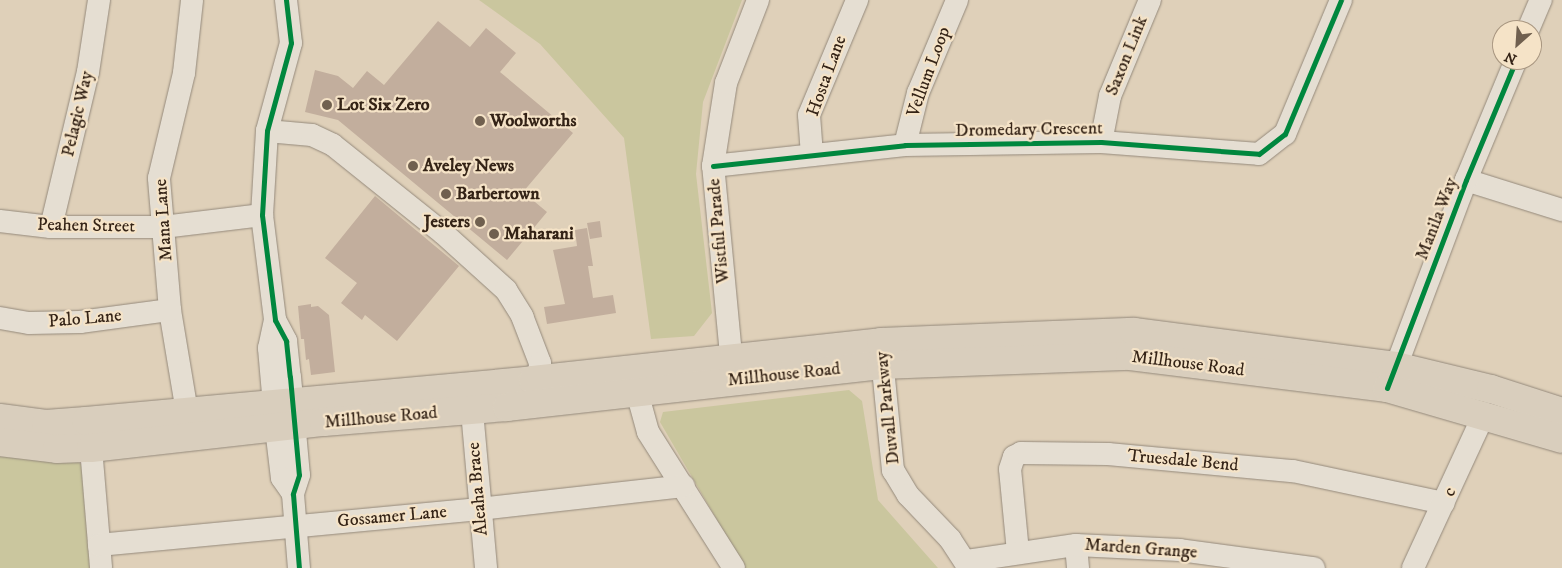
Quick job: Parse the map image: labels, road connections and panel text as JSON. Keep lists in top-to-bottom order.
{
  "streets": {
    "main road": ["Millhouse Road"],
    "street": [
      "Saxon Link",
      "Vellum Loop",
      "Hosta Lane",
      "Pelagic Way",
      "Dromedary Crescent",
      "Manila Way",
      "Mana Lane",
      "Peahen Street",
      "Wistful Parade",
      "Palo Lane",
      "Duvall Parkway",
      "Truesdale Bend",
      "Aleaha Brace",
      "c",
      "Gossamer Lane",
      "Marden Grange"
    ]
  },
  "crossings": [
    ["Saxon Link", "Dromedary Crescent"],
    ["Vellum Loop", "Dromedary Crescent"],
    ["Hosta Lane", "Dromedary Crescent"],
    ["Pelagic Way", "Peahen Street"],
    ["Dromedary Crescent", "Wistful Parade"],
    ["Manila Way", "Millhouse Road"],
    ["Mana Lane", "Peahen Street"],
    ["Mana Lane", "Palo Lane"],
    ["Mana Lane", "Millhouse Road"],
    ["Wistful Parade", "Millhouse Road"],
    ["Millhouse Road", "Duvall Parkway"],
    ["Millhouse Road", "Aleaha Brace"],
    ["Millhouse Road", "c"],
    ["Duvall Parkway", "Marden Grange"],
    ["Truesdale Bend", "c"],
    ["Truesdale Bend", "Marden Grange"],
    ["Aleaha Brace", "Gossamer Lane"]
  ],
  "places": [
    "Lot Six Zero",
    "Woolworths",
    "Aveley News",
    "Barbertown",
    "Jesters",
    "Maharani"
  ],
  "north": "bottom left"
}
